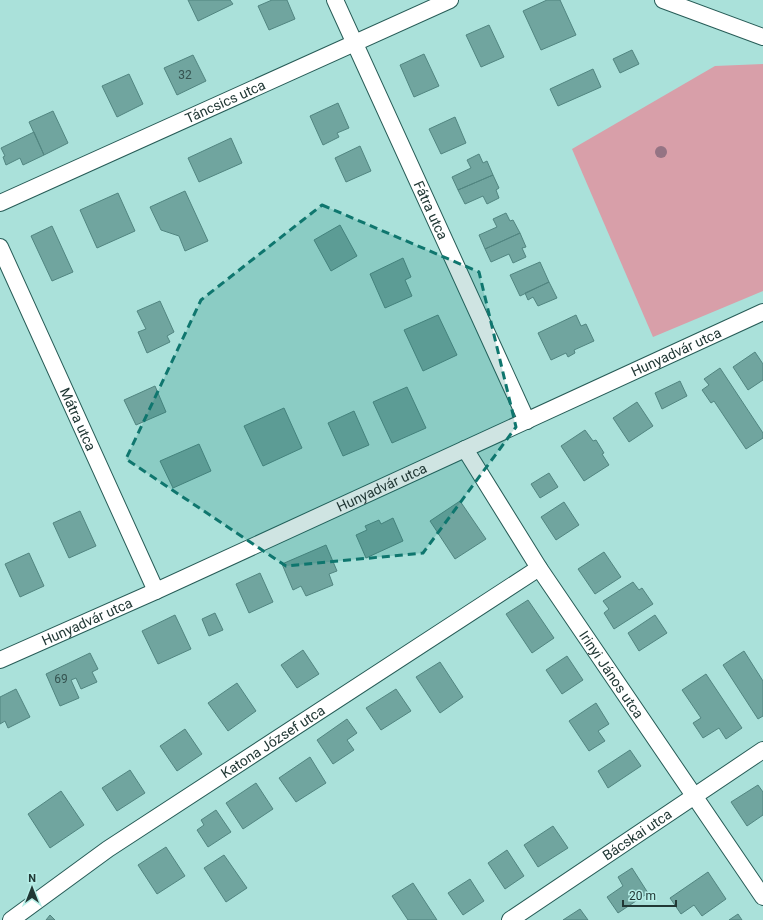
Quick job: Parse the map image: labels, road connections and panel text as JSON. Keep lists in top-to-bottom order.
{
  "streets": {
    "street": [
      "Táncsics utca",
      "Fátra utca",
      "Hunyadvár utca",
      "Mátra utca",
      "Irinyi János utca",
      "Katona József utca",
      "Bácskai utca"
    ]
  },
  "crossings": [
    ["Táncsics utca", "Fátra utca"],
    ["Fátra utca", "Hunyadvár utca"],
    ["Hunyadvár utca", "Mátra utca"],
    ["Hunyadvár utca", "Irinyi János utca"],
    ["Irinyi János utca", "Katona József utca"],
    ["Irinyi János utca", "Bácskai utca"]
  ],
  "house_numbers": ["32", "69"],
  "scale_bar": "20 m",
  "north": "top"
}
